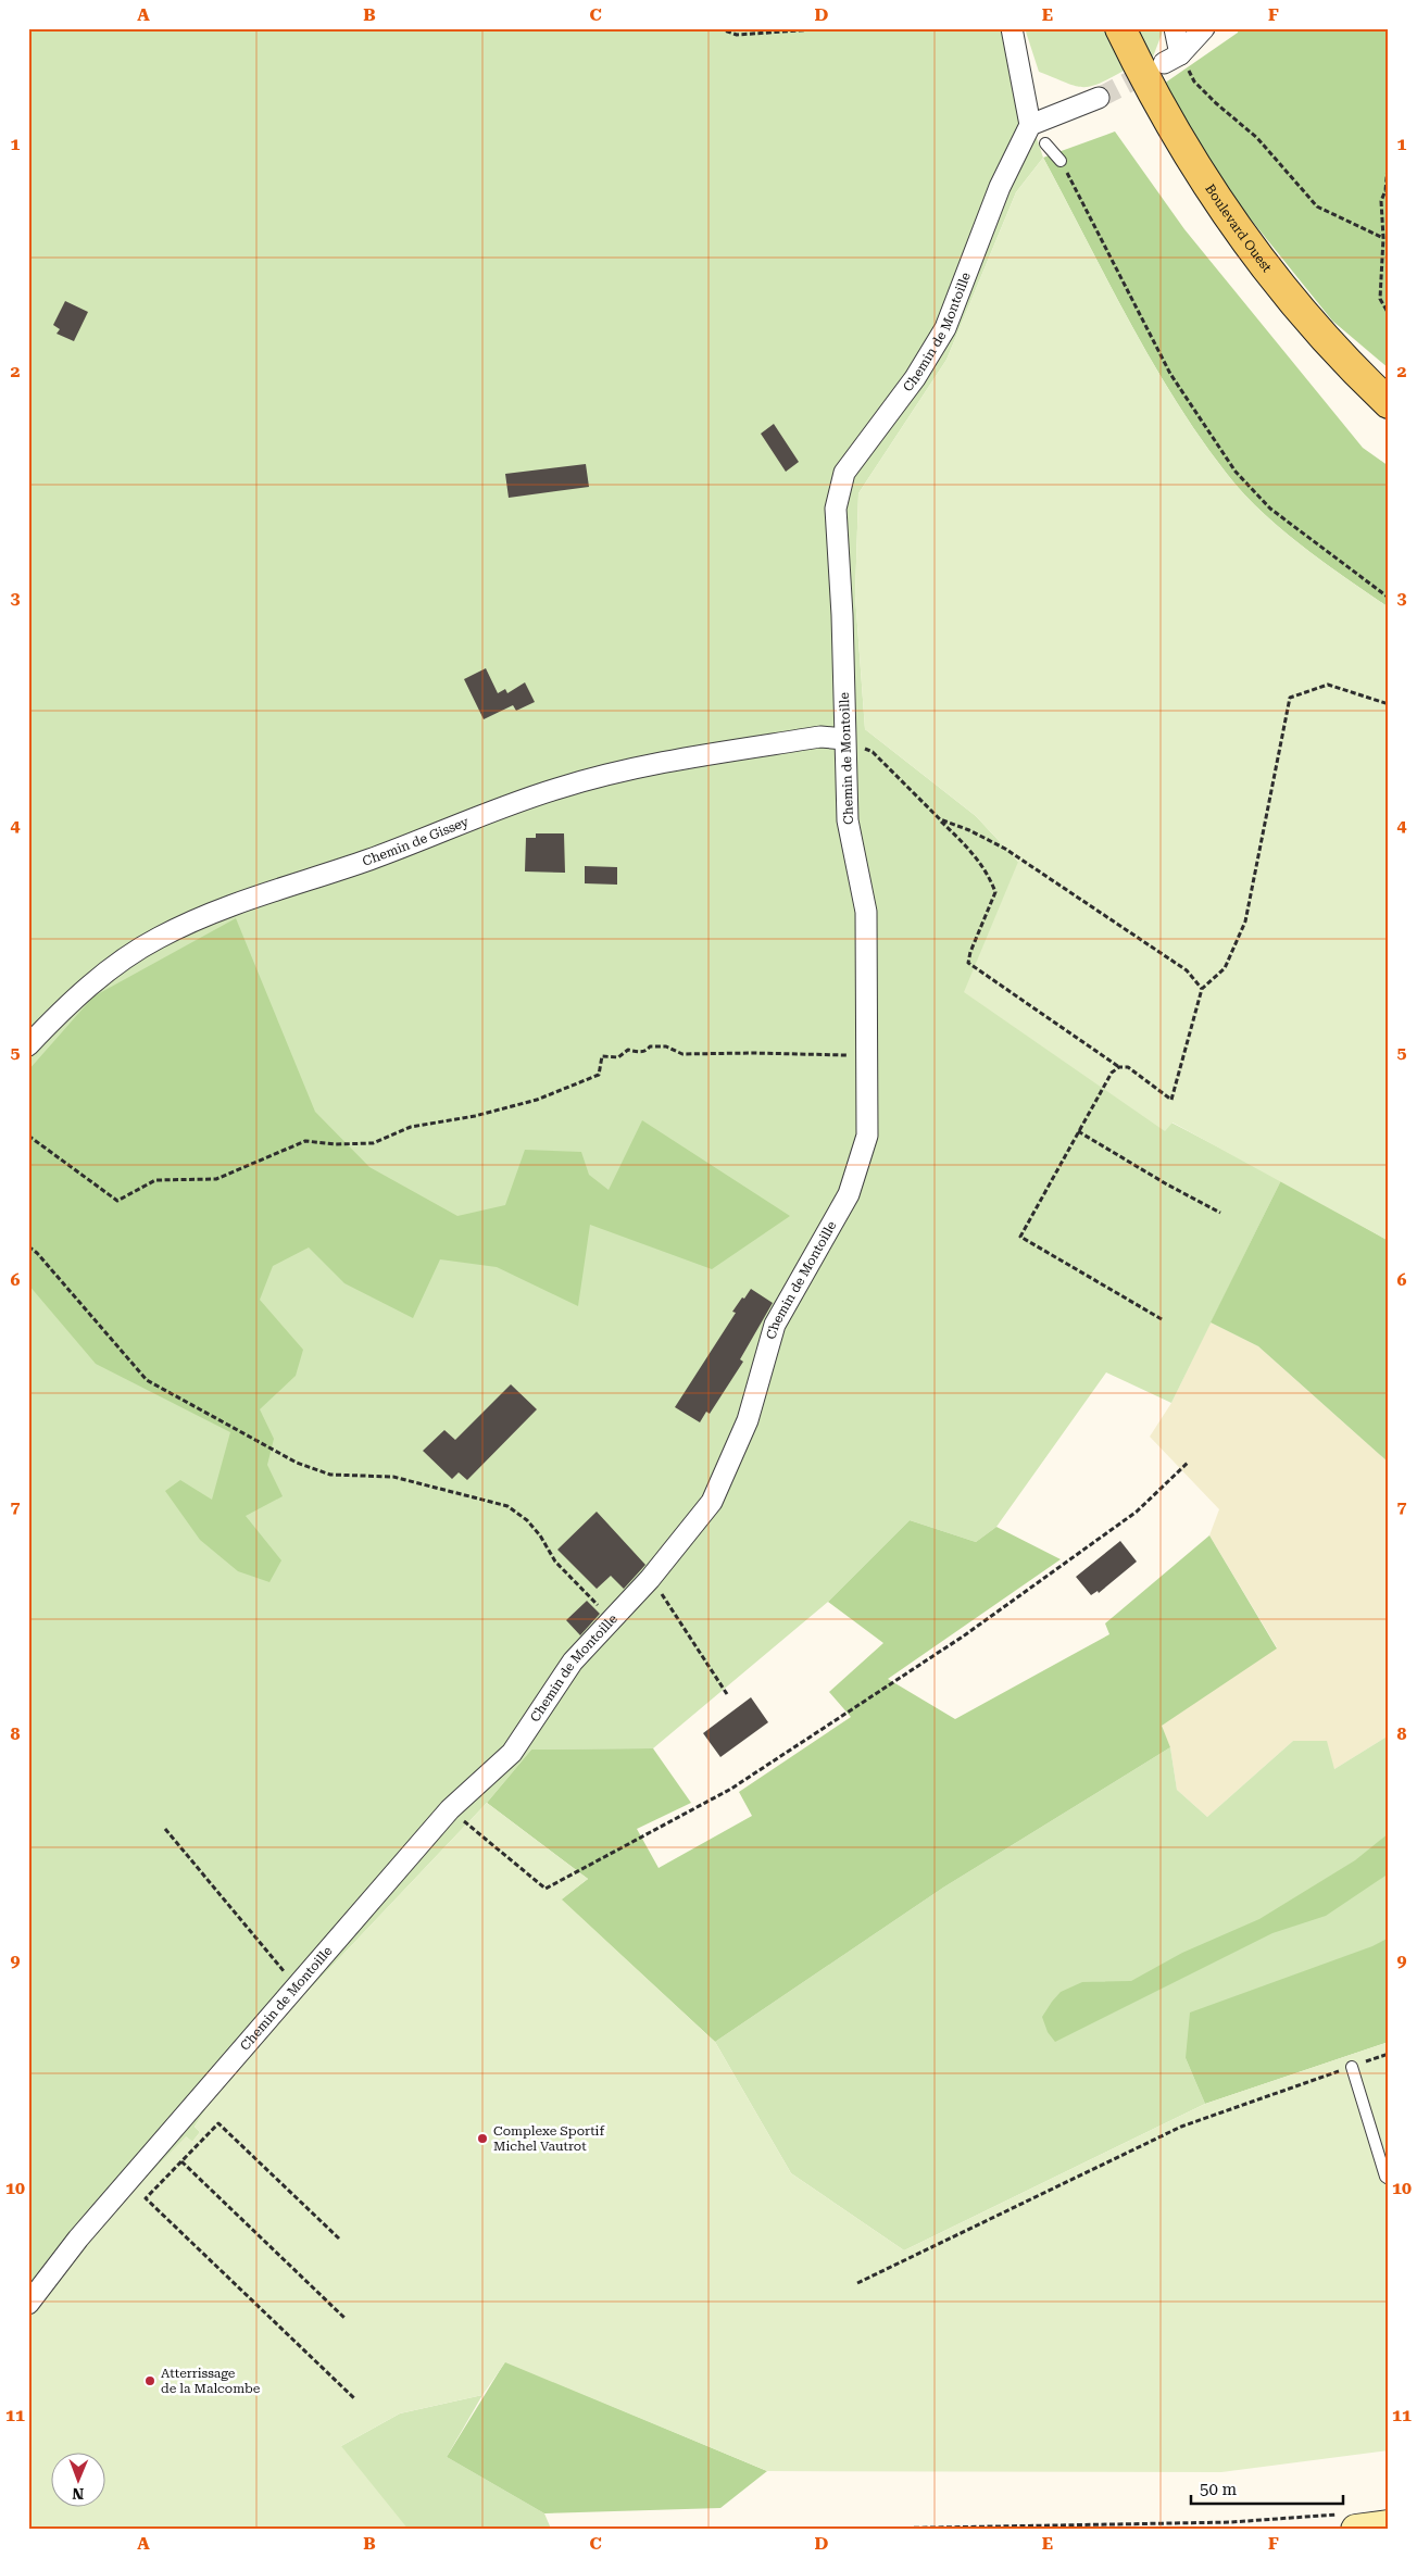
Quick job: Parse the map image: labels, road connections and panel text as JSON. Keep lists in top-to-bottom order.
{
  "streets": {
    "main road": ["Boulevard Ouest"],
    "street": ["Chemin de Montoille", "Chemin de Gissey"]
  },
  "crossings": [
    ["Chemin de Montoille", "Chemin de Gissey"]
  ],
  "places": ["Complexe Sportif Michel Vautrot", "Atterrissage de la Malcombe"],
  "scale_bar": "50 m",
  "north": "bottom",
  "grid": {
    "columns": [
      "A",
      "B",
      "C",
      "D",
      "E",
      "F"
    ],
    "rows": [
      "1",
      "2",
      "3",
      "4",
      "5",
      "6",
      "7",
      "8",
      "9",
      "10",
      "11"
    ]
  }
}
